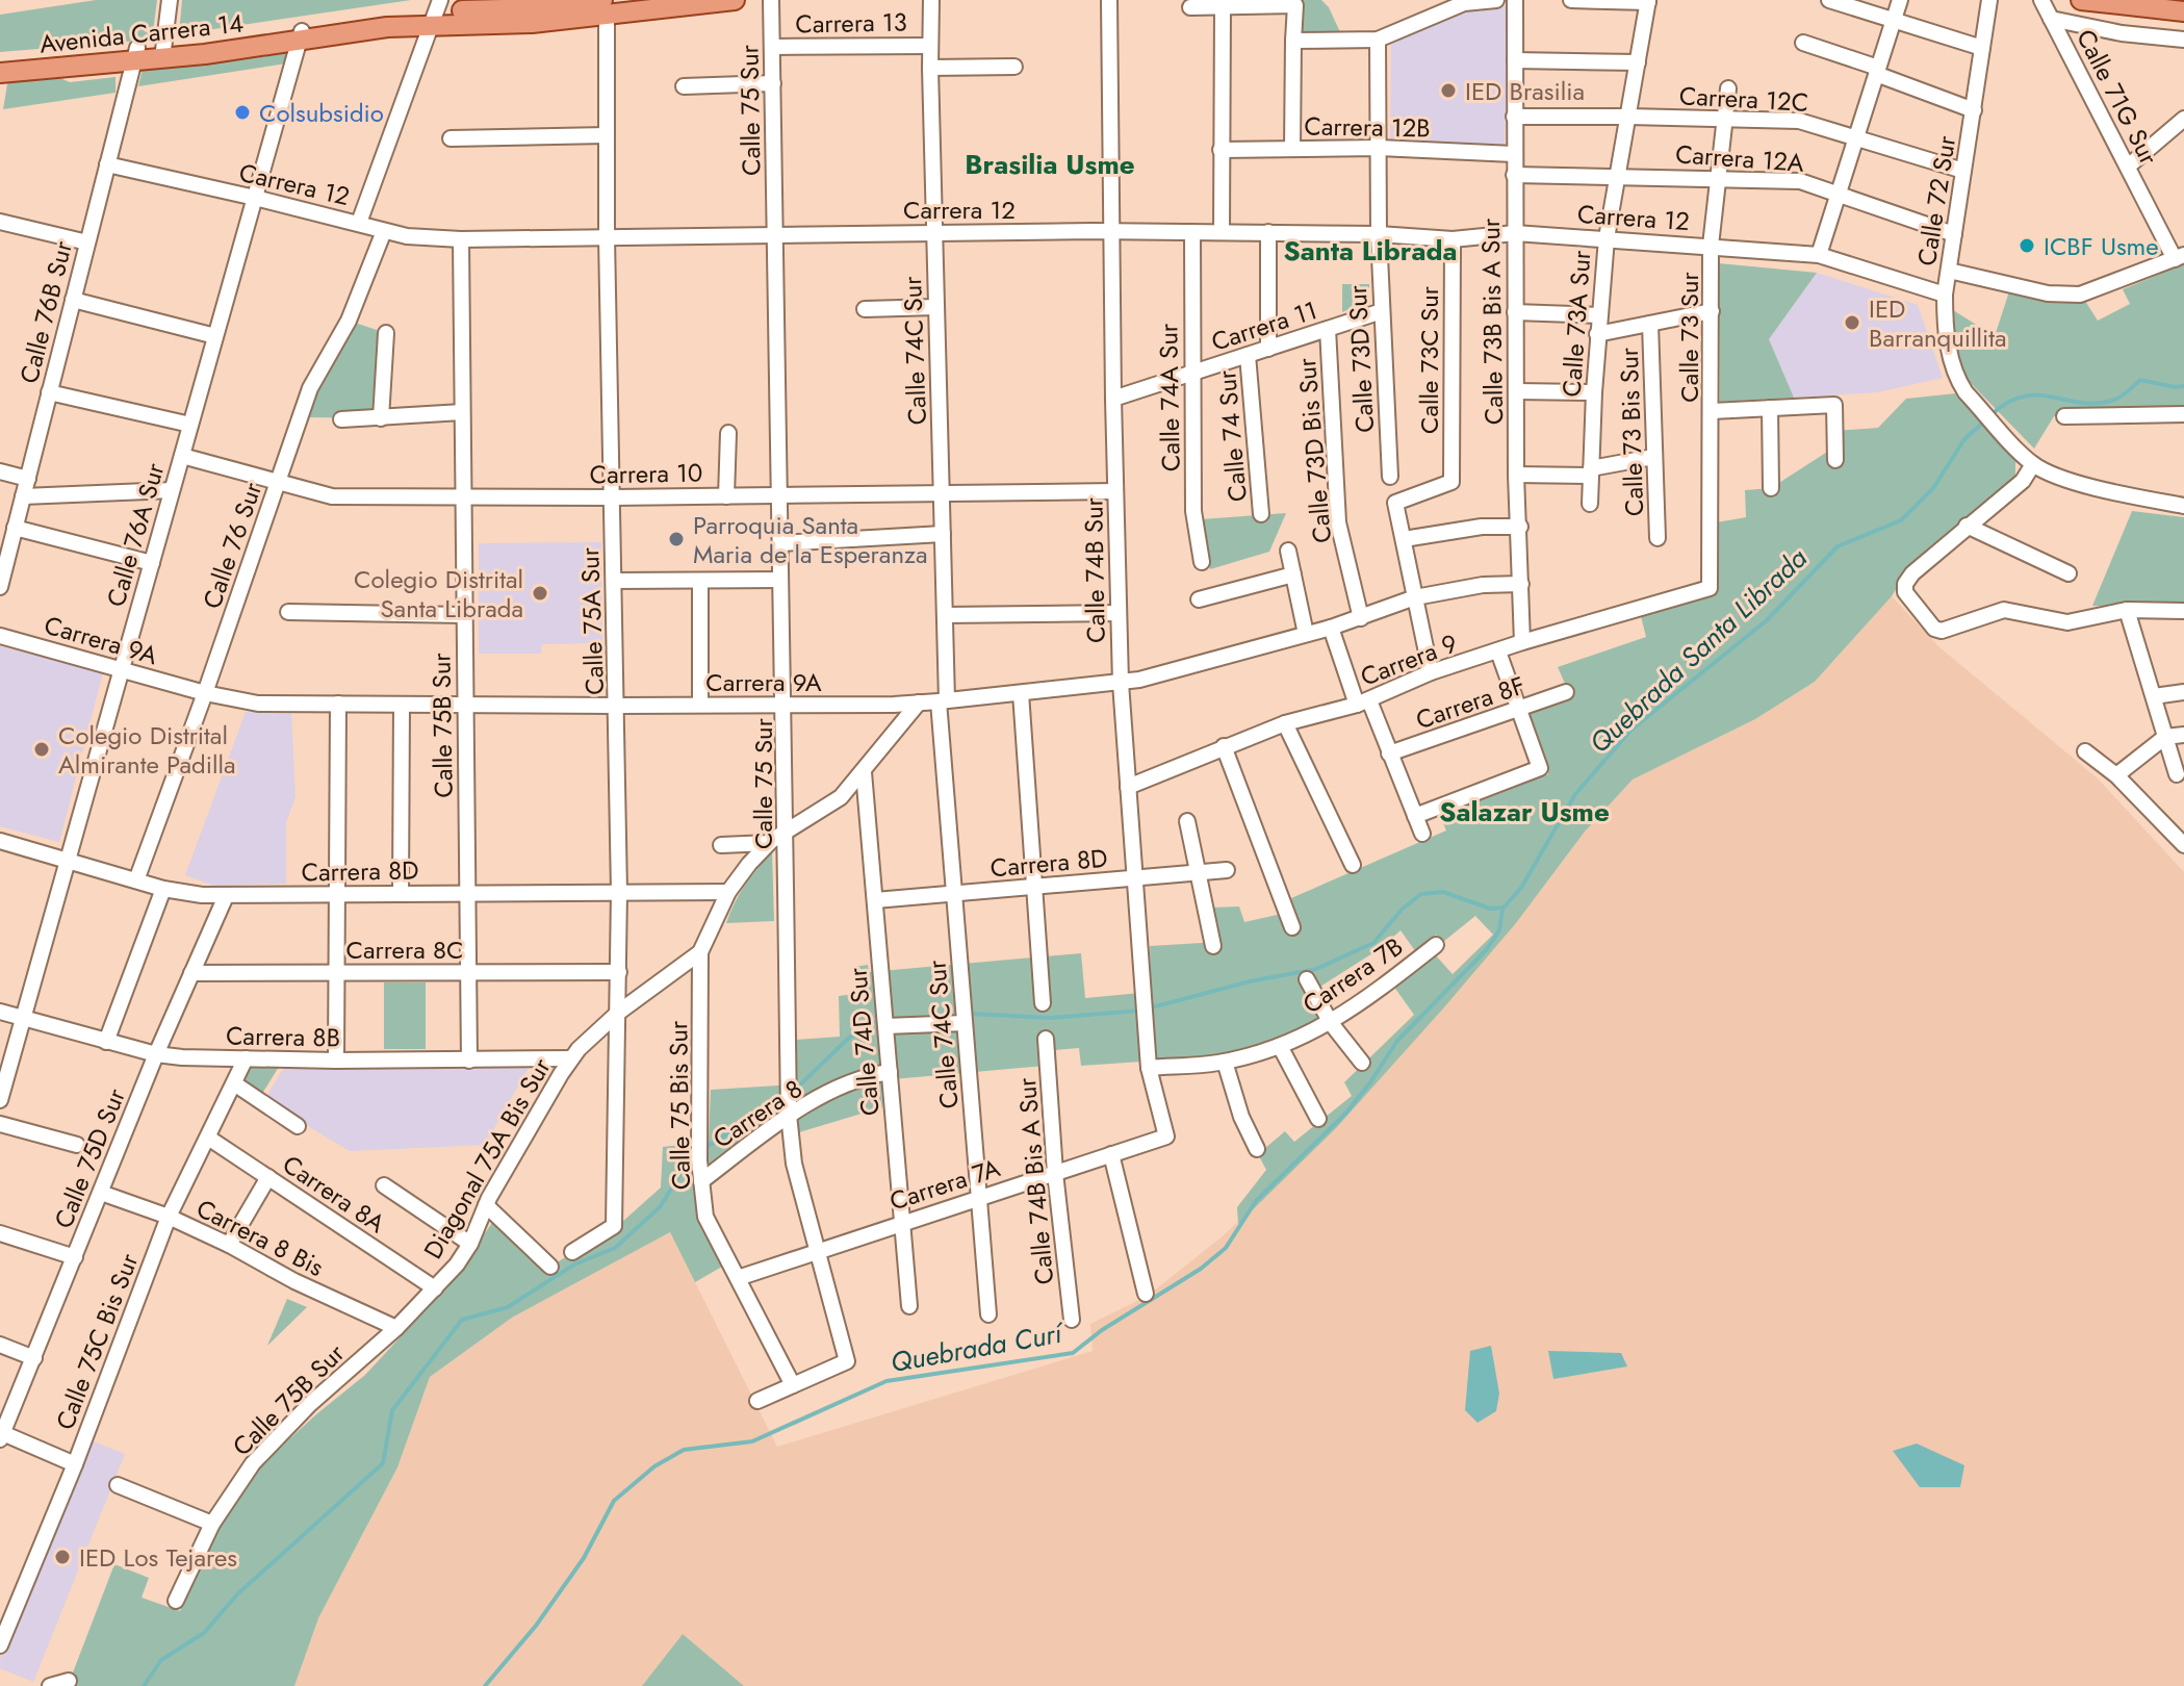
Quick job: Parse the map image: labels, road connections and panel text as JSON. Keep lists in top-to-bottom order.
{
  "streets": {
    "main road": ["Avenida Carrera 14"],
    "street": [
      "Carrera 13",
      "Calle 71G Sur",
      "Carrera 12C",
      "Calle 75 Sur",
      "Carrera 12B",
      "Carrera 12A",
      "Carrera 12",
      "Calle 72 Sur",
      "Calle 76B Sur",
      "Calle 73B Bis A Sur",
      "Calle 73A Sur",
      "Carrera 11",
      "Calle 73 Sur",
      "Calle 74C Sur",
      "Calle 73D Sur",
      "Calle 73C Sur",
      "Calle 74A Sur",
      "Calle 73 Bis Sur",
      "Calle 74 Sur",
      "Calle 73D Bis Sur",
      "Carrera 10",
      "Calle 76A Sur",
      "Calle 76 Sur",
      "Calle 74B Sur",
      "Calle 75A Sur",
      "Carrera 9A",
      "Carrera 9",
      "Carrera 8F",
      "Calle 75B Sur",
      "Carrera 8D",
      "Carrera 8C",
      "Carrera 7B",
      "Carrera 8B",
      "Calle 74D Sur",
      "Calle 75 Bis Sur",
      "Carrera 8",
      "Calle 75D Sur",
      "Diagonal 75A Bis Sur",
      "Calle 74B Bis A Sur",
      "Carrera 7A",
      "Carrera 8A",
      "Carrera 8 Bis",
      "Calle 75C Bis Sur"
    ]
  },
  "crossings": [
    ["Carrera 13", "Calle 75 Sur"],
    ["Carrera 13", "Calle 74C Sur"],
    ["Avenida Carrera 14", "Calle 76B Sur"],
    ["Avenida Carrera 14", "Calle 76A Sur"],
    ["Avenida Carrera 14", "Calle 75A Sur"],
    ["Carrera 12C", "Calle 72 Sur"],
    ["Carrera 12C", "Calle 73B Bis A Sur"],
    ["Carrera 12C", "Calle 73A Sur"],
    ["Carrera 12C", "Calle 73 Sur"],
    ["Calle 75 Sur", "Carrera 12"],
    ["Calle 75 Sur", "Carrera 10"],
    ["Calle 75 Sur", "Carrera 9A"],
    ["Calle 75 Sur", "Calle 75 Bis Sur"],
    ["Calle 75 Sur", "Carrera 8"],
    ["Calle 75 Sur", "Carrera 7A"],
    ["Carrera 12B", "Calle 73B Bis A Sur"],
    ["Carrera 12B", "Calle 73D Sur"],
    ["Carrera 12A", "Calle 72 Sur"],
    ["Carrera 12A", "Calle 73B Bis A Sur"],
    ["Carrera 12A", "Calle 73A Sur"],
    ["Carrera 12A", "Calle 73 Sur"],
    ["Carrera 12", "Calle 72 Sur"],
    ["Carrera 12", "Calle 76B Sur"],
    ["Carrera 12", "Calle 73B Bis A Sur"],
    ["Carrera 12", "Calle 73A Sur"],
    ["Carrera 12", "Calle 73 Sur"],
    ["Carrera 12", "Calle 74C Sur"],
    ["Carrera 12", "Calle 73D Sur"],
    ["Carrera 12", "Calle 73C Sur"],
    ["Carrera 12", "Calle 74A Sur"],
    ["Carrera 12", "Calle 74 Sur"],
    ["Carrera 12", "Calle 76A Sur"],
    ["Carrera 12", "Calle 76 Sur"],
    ["Carrera 12", "Calle 74B Sur"],
    ["Carrera 12", "Calle 75A Sur"],
    ["Carrera 12", "Calle 75B Sur"],
    ["Calle 73B Bis A Sur", "Carrera 9A"],
    ["Calle 73B Bis A Sur", "Carrera 9"],
    ["Carrera 11", "Calle 73D Sur"],
    ["Carrera 11", "Calle 74A Sur"],
    ["Carrera 11", "Calle 74 Sur"],
    ["Carrera 11", "Calle 73D Bis Sur"],
    ["Carrera 11", "Calle 74B Sur"],
    ["Calle 73 Sur", "Carrera 9"],
    ["Calle 74C Sur", "Carrera 10"],
    ["Calle 74C Sur", "Carrera 9A"],
    ["Calle 74C Sur", "Carrera 8D"],
    ["Calle 74C Sur", "Carrera 7A"],
    ["Calle 73D Bis Sur", "Carrera 9A"],
    ["Carrera 10", "Calle 76A Sur"],
    ["Carrera 10", "Calle 76 Sur"],
    ["Carrera 10", "Calle 74B Sur"],
    ["Carrera 10", "Calle 75A Sur"],
    ["Carrera 10", "Calle 75B Sur"],
    ["Calle 76A Sur", "Carrera 9A"],
    ["Calle 76A Sur", "Carrera 8D"],
    ["Calle 76A Sur", "Carrera 8B"],
    ["Calle 76 Sur", "Carrera 9A"],
    ["Calle 76 Sur", "Carrera 8D"],
    ["Calle 74B Sur", "Carrera 9A"],
    ["Calle 74B Sur", "Carrera 9"],
    ["Calle 74B Sur", "Carrera 8D"],
    ["Calle 74B Sur", "Carrera 7B"],
    ["Calle 74B Sur", "Carrera 7A"],
    ["Calle 75A Sur", "Carrera 9A"],
    ["Calle 75A Sur", "Carrera 8D"],
    ["Calle 75A Sur", "Carrera 8C"],
    ["Calle 75A Sur", "Diagonal 75A Bis Sur"],
    ["Carrera 9A", "Calle 75B Sur"],
    ["Calle 75B Sur", "Carrera 8D"],
    ["Calle 75B Sur", "Carrera 8C"],
    ["Calle 75B Sur", "Carrera 8B"],
    ["Calle 75B Sur", "Diagonal 75A Bis Sur"],
    ["Calle 75B Sur", "Carrera 8 Bis"],
    ["Carrera 8D", "Calle 74D Sur"],
    ["Carrera 8D", "Calle 75D Sur"],
    ["Carrera 8C", "Calle 75D Sur"],
    ["Carrera 8B", "Calle 75D Sur"],
    ["Carrera 8B", "Diagonal 75A Bis Sur"],
    ["Carrera 8B", "Calle 75C Bis Sur"],
    ["Calle 74D Sur", "Carrera 8"],
    ["Calle 74D Sur", "Carrera 7A"],
    ["Calle 75 Bis Sur", "Carrera 8"],
    ["Calle 75 Bis Sur", "Diagonal 75A Bis Sur"],
    ["Calle 75 Bis Sur", "Carrera 7A"],
    ["Calle 75D Sur", "Carrera 8 Bis"],
    ["Diagonal 75A Bis Sur", "Carrera 8A"],
    ["Diagonal 75A Bis Sur", "Carrera 8 Bis"],
    ["Calle 74B Bis A Sur", "Carrera 7A"],
    ["Carrera 8A", "Calle 75C Bis Sur"],
    ["Carrera 8 Bis", "Calle 75C Bis Sur"]
  ],
  "districts": ["Brasilia Usme", "Santa Librada", "Salazar Usme"],
  "water": ["Quebrada Santa Librada", "Quebrada Curí"],
  "places": [
    "IED Brasilia",
    "Colsubsidio",
    "ICBF Usme",
    "IED Barranquillita",
    "Parroquia Santa Maria de la Esperanza",
    "Colegio Distrital Santa Librada",
    "Colegio Distrital Almirante Padilla",
    "IED Los Tejares"
  ]
}
